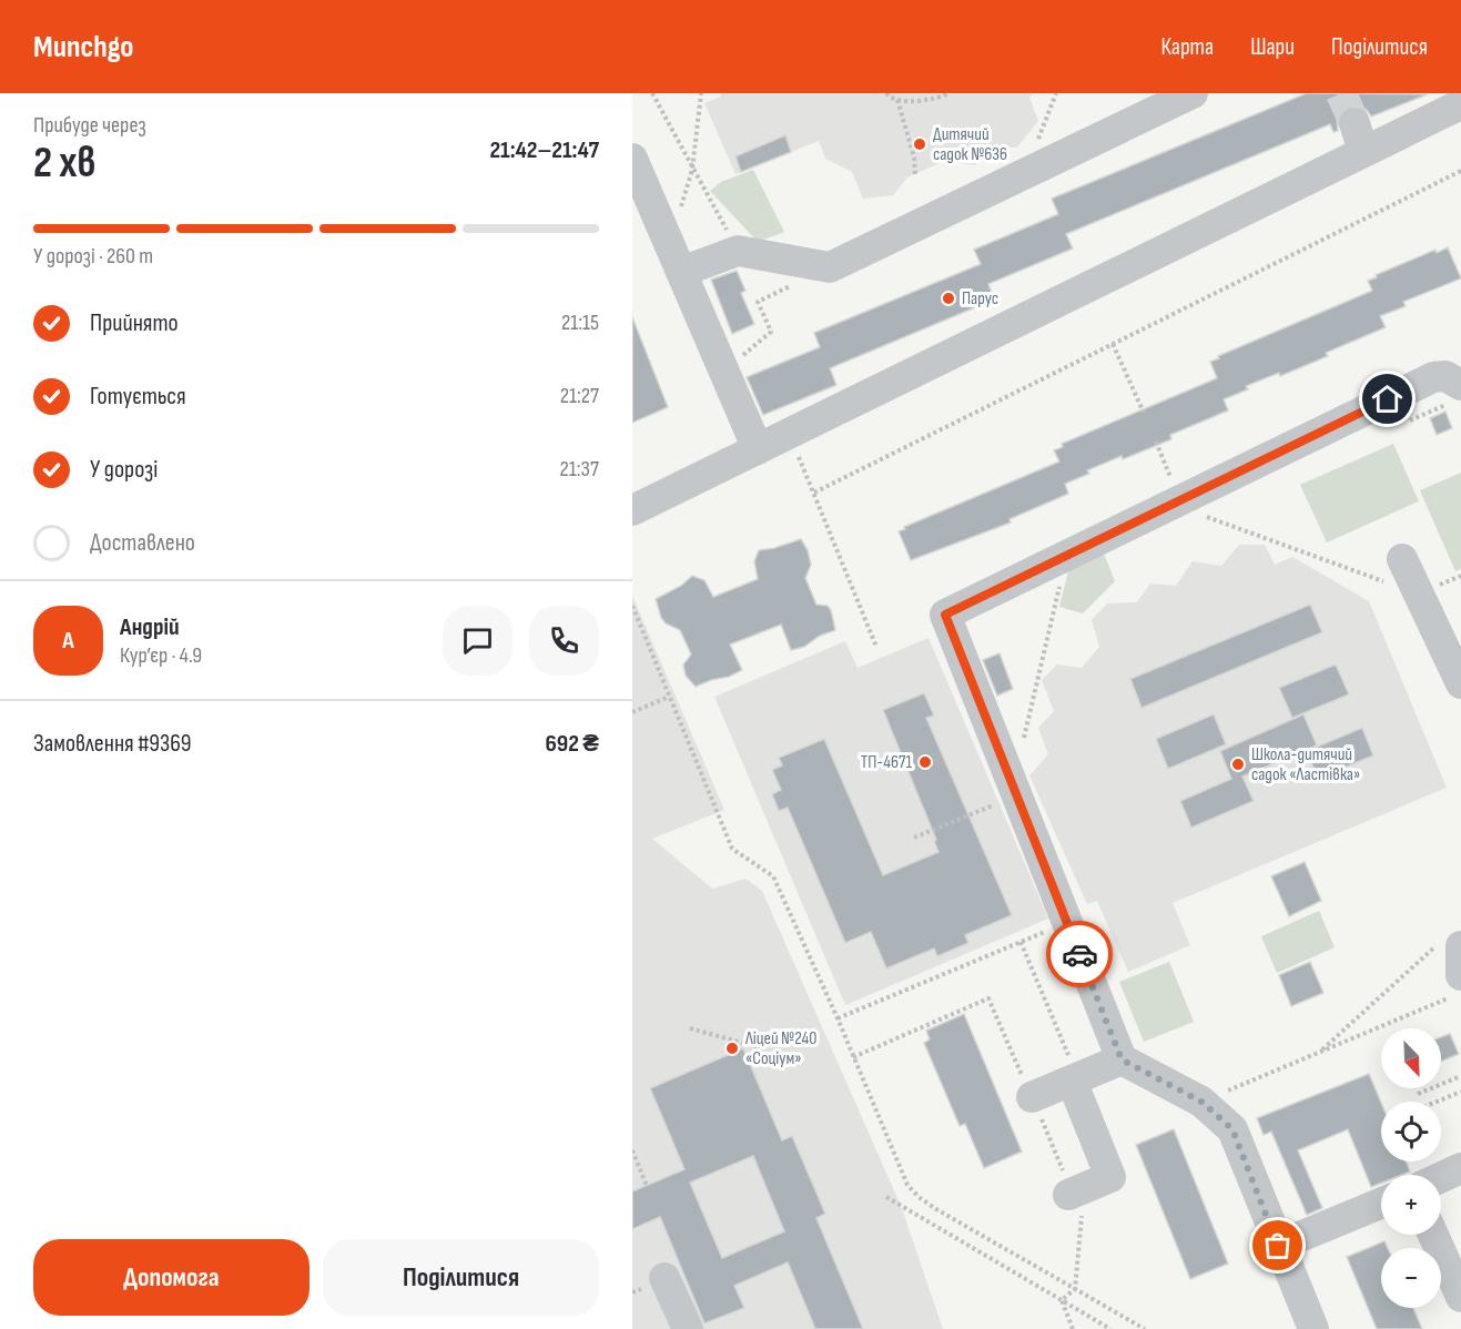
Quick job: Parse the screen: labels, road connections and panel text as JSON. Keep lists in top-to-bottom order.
{
  "places": [
    "Дитячий садок №636",
    "Парус",
    "ТП-4671",
    "Школа-дитячий садок «Ластівка»",
    "Ліцей №240 «Соціум»"
  ],
  "north": "bottom right",
  "page": {
    "header": "Munchgo",
    "nav": ["Карта", "Шари", "Поділитися"],
    "heading": ["2 хв", "Прибуде через", "21:42–21:47"],
    "panel": [
      "Андрій",
      "Кур’єр · 4.9",
      "Замовлення #9369",
      "692 ₴"
    ],
    "bar": "У дорозі · 260 m",
    "list": [
      ["Прийнято", "21:15"],
      ["Готується", "21:27"],
      ["У дорозі", "21:37"],
      "Доставлено"
    ],
    "round": "А",
    "map_buttons": ["+", "−"],
    "buttons": ["Допомога", "Поділитися"]
  }
}
